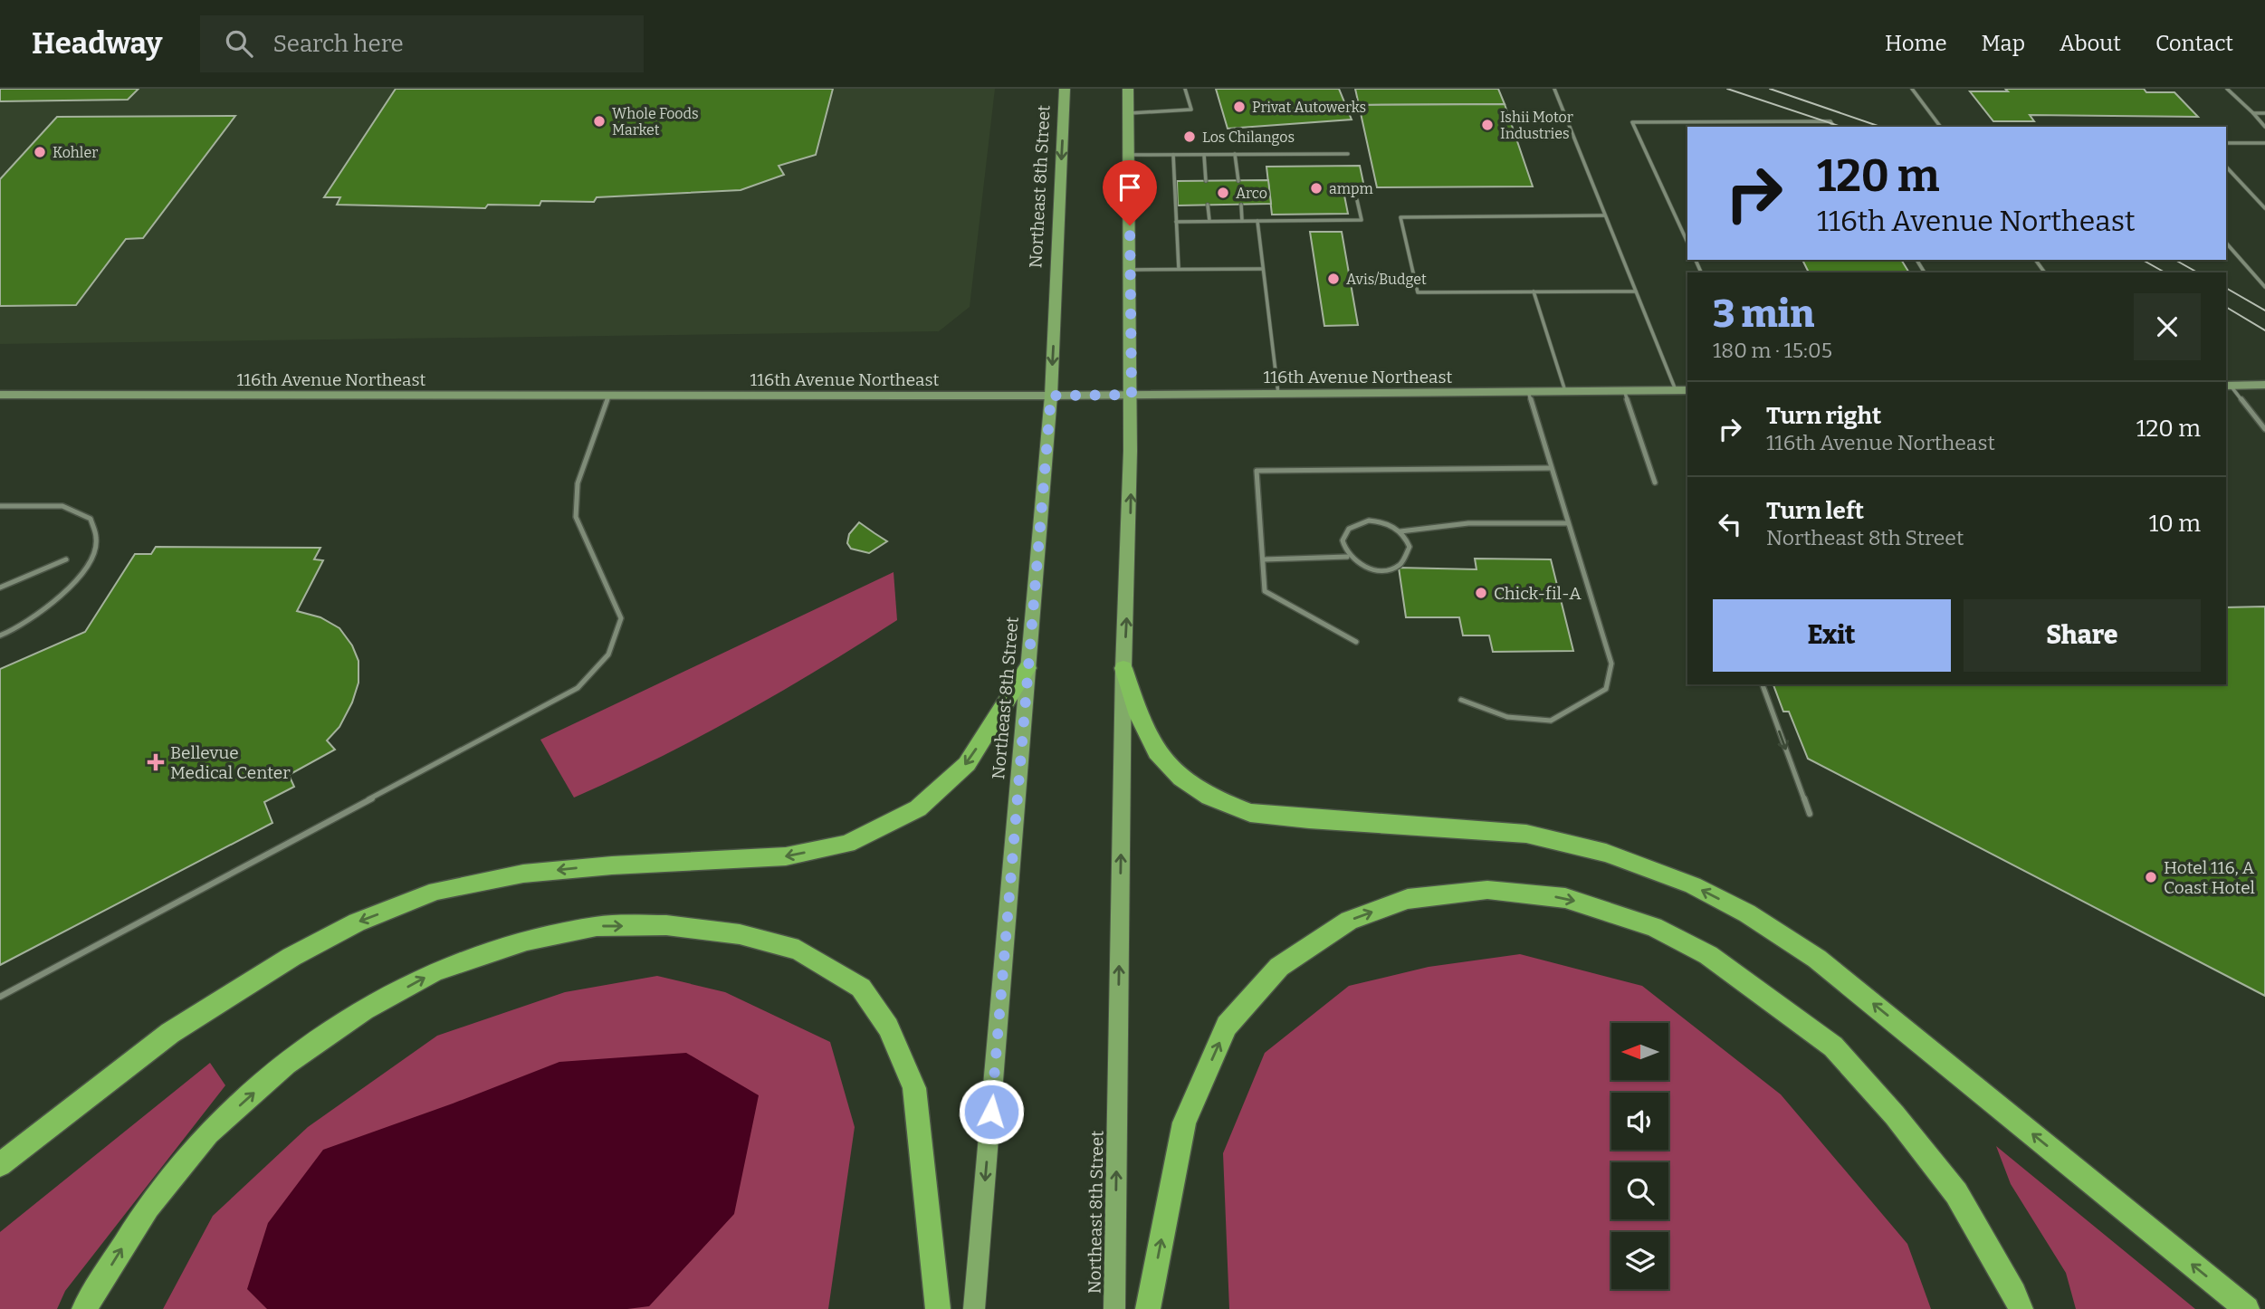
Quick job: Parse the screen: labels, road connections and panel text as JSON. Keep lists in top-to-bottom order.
{
  "streets": {
    "main road": ["Northeast 8th Street", "116th Avenue Northeast"]
  },
  "crossings": [
    ["Northeast 8th Street", "116th Avenue Northeast"]
  ],
  "places": {
    "other": [
      "Privat Autowerks",
      "Whole Foods Market",
      "Ishii Motor Industries",
      "Los Chilangos",
      "Kohler",
      "ampm",
      "Arco",
      "Avis/Budget",
      "Chick-fil-A",
      "Hotel 116, A Coast Hotel"
    ],
    "health": ["Bellevue Medical Center"]
  },
  "north": "left",
  "page": {
    "header": "Headway",
    "search": "Search here",
    "nav": [
      "Home",
      "Map",
      "About",
      "Contact"
    ],
    "turn": ["120 m", "116th Avenue Northeast"],
    "heading": ["3 min", "180 m · 15:05"],
    "list": [
      {
        "name": "Turn right",
        "note": "116th Avenue Northeast",
        "value": "120 m"
      },
      {
        "name": "Turn left",
        "note": "Northeast 8th Street",
        "value": "10 m"
      }
    ],
    "buttons": ["Exit", "Share"]
  }
}
